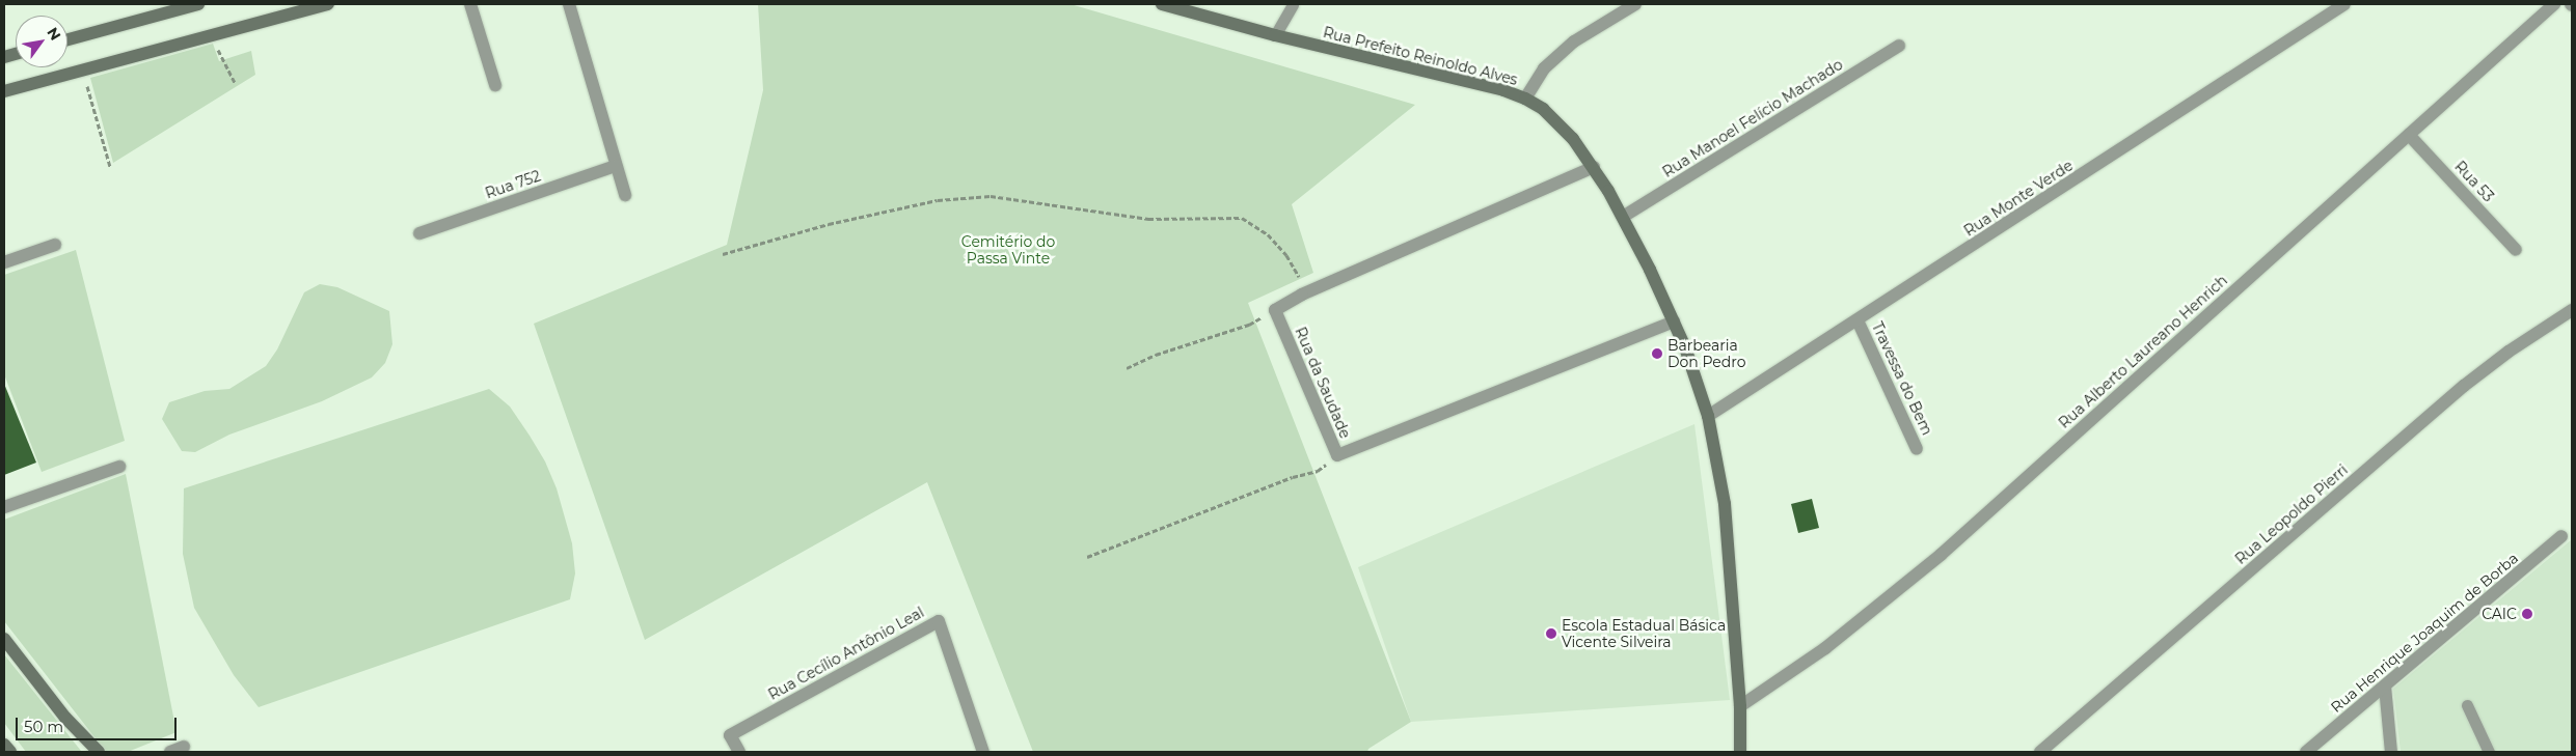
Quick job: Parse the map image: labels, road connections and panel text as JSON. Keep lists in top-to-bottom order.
{
  "streets": {
    "main road": ["Rua Prefeito Reinoldo Alves"],
    "street": [
      "Rua Manoel Felício Machado",
      "Rua 53",
      "Rua 752",
      "Rua Monte Verde",
      "Rua Alberto Laureano Henrich",
      "Travessa do Bem",
      "Rua da Saudade",
      "Rua Leopoldo Pierri",
      "Rua Henrique Joaquim de Borba",
      "Rua Cecílio Antônio Leal"
    ]
  },
  "crossings": [
    ["Rua Prefeito Reinoldo Alves", "Rua Manoel Felício Machado"],
    ["Rua Prefeito Reinoldo Alves", "Rua Monte Verde"],
    ["Rua Prefeito Reinoldo Alves", "Rua Alberto Laureano Henrich"],
    ["Rua Prefeito Reinoldo Alves", "Rua da Saudade"],
    ["Rua 53", "Rua Alberto Laureano Henrich"],
    ["Rua Monte Verde", "Travessa do Bem"]
  ],
  "parks": ["Cemitério do Passa Vinte"],
  "places": ["Barbearia Don Pedro", "CAIC", "Escola Estadual Básica Vicente Silveira"],
  "scale_bar": "50 m",
  "north": "top right"
}
